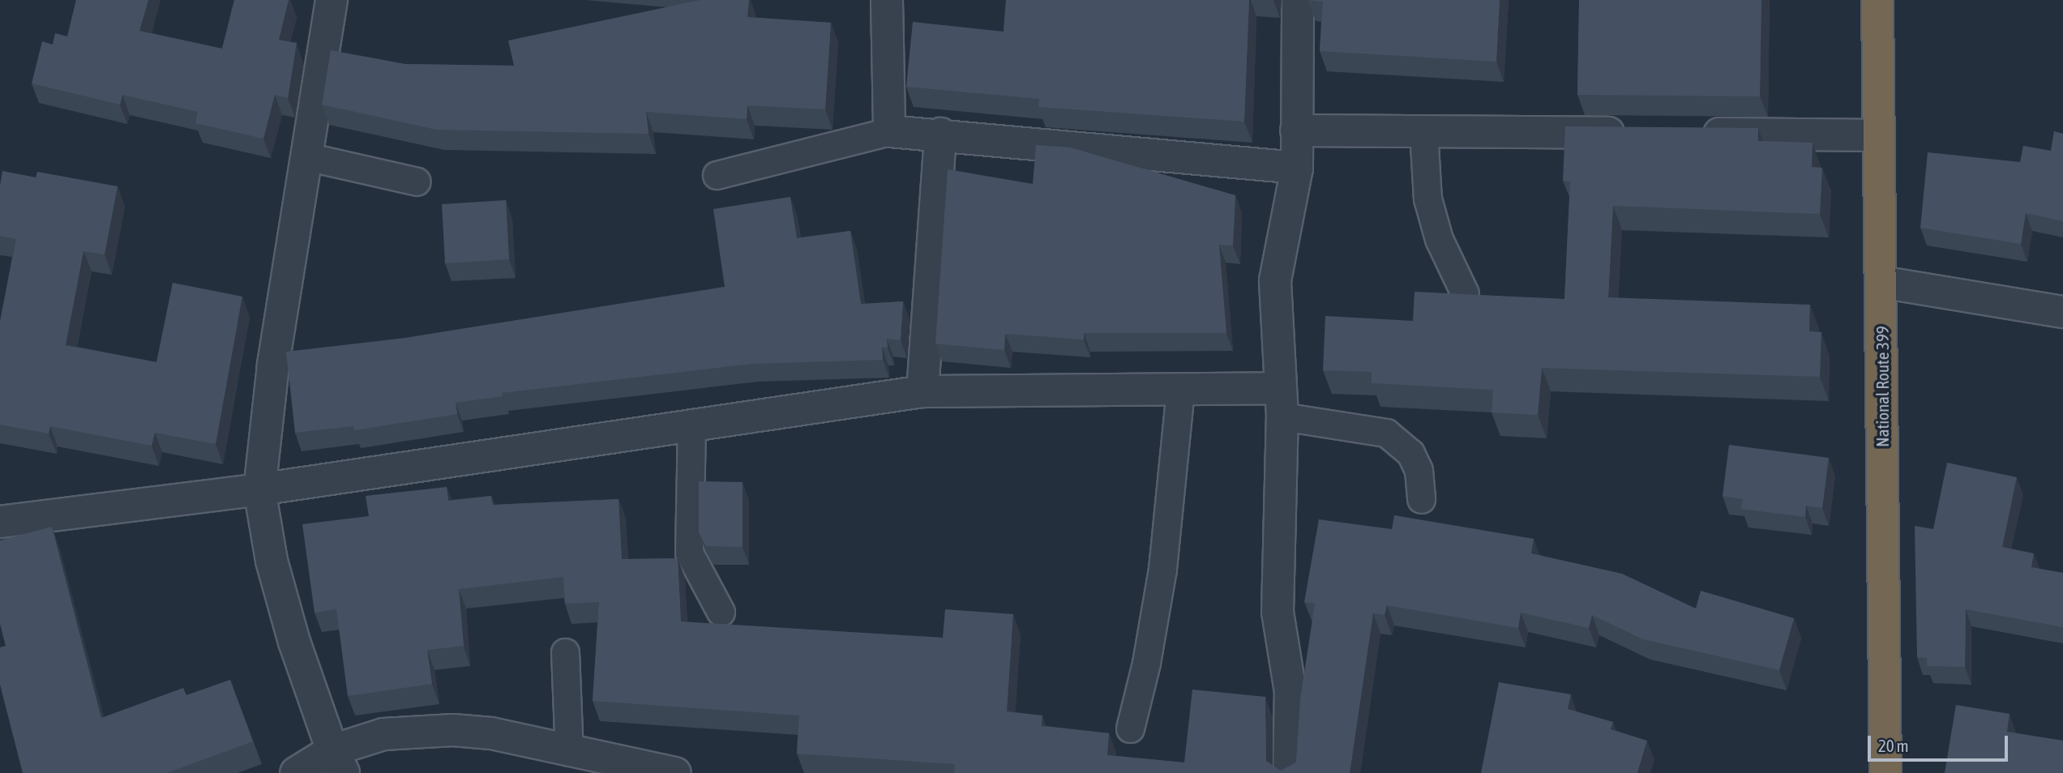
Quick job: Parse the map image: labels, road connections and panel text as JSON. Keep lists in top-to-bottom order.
{
  "streets": {
    "highway": ["National Route 399"]
  },
  "scale_bar": "20 m"
}
